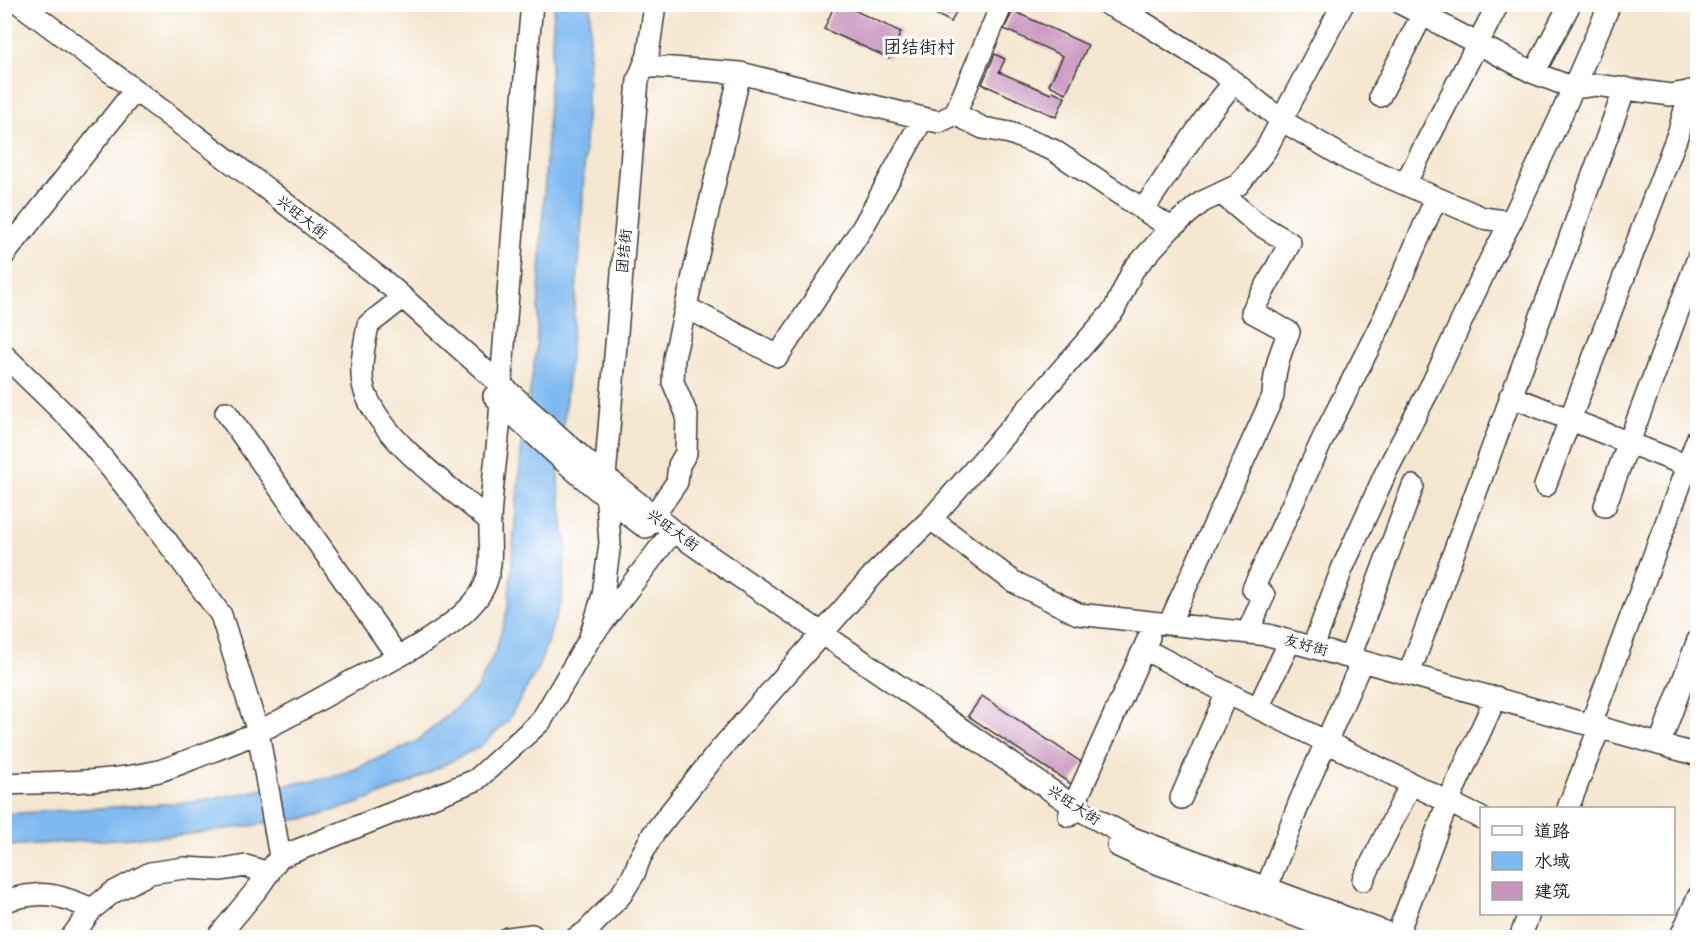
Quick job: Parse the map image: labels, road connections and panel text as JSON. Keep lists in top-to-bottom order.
{
  "streets": {
    "street": ["兴旺大街", "团结街", "友好街"]
  },
  "crossings": [
    ["兴旺大街", "团结街"]
  ],
  "districts": ["团结街村"],
  "legend": ["道路", "水域", "建筑"]
}
